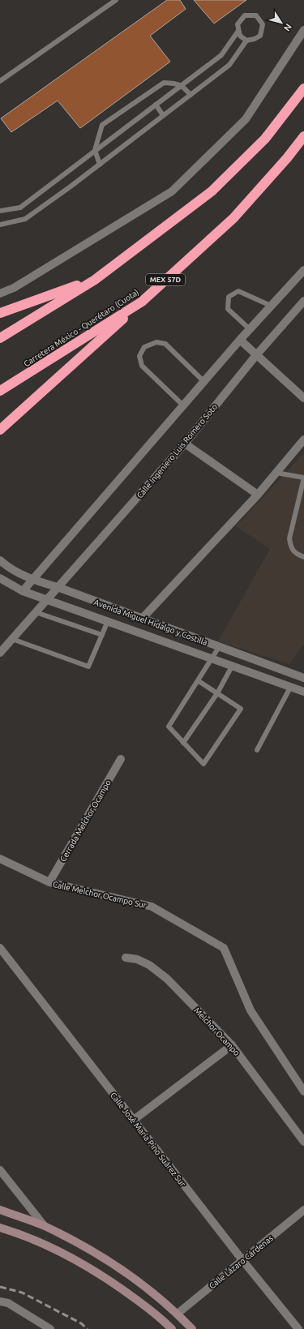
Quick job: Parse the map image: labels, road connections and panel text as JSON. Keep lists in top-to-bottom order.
{
  "streets": {
    "highway": ["MEX 57D", "Carretera México - Querétaro (Cuota)"],
    "street": [
      "Calle Ingeniero Luis Romero Soto",
      "Avenida Miguel Hidalgo y Costilla",
      "Cerrada Melchor Ocampo",
      "Calle Melchor Ocampo Sur",
      "Melchor Ocampo",
      "Calle José María Pino Suárez Sur",
      "Calle Lázaro Cárdenas"
    ]
  },
  "crossings": [
    ["Calle Ingeniero Luis Romero Soto", "Avenida Miguel Hidalgo y Costilla"],
    ["Cerrada Melchor Ocampo", "Calle Melchor Ocampo Sur"],
    ["Calle José María Pino Suárez Sur", "Calle Lázaro Cárdenas"]
  ],
  "north": "bottom right"
}
